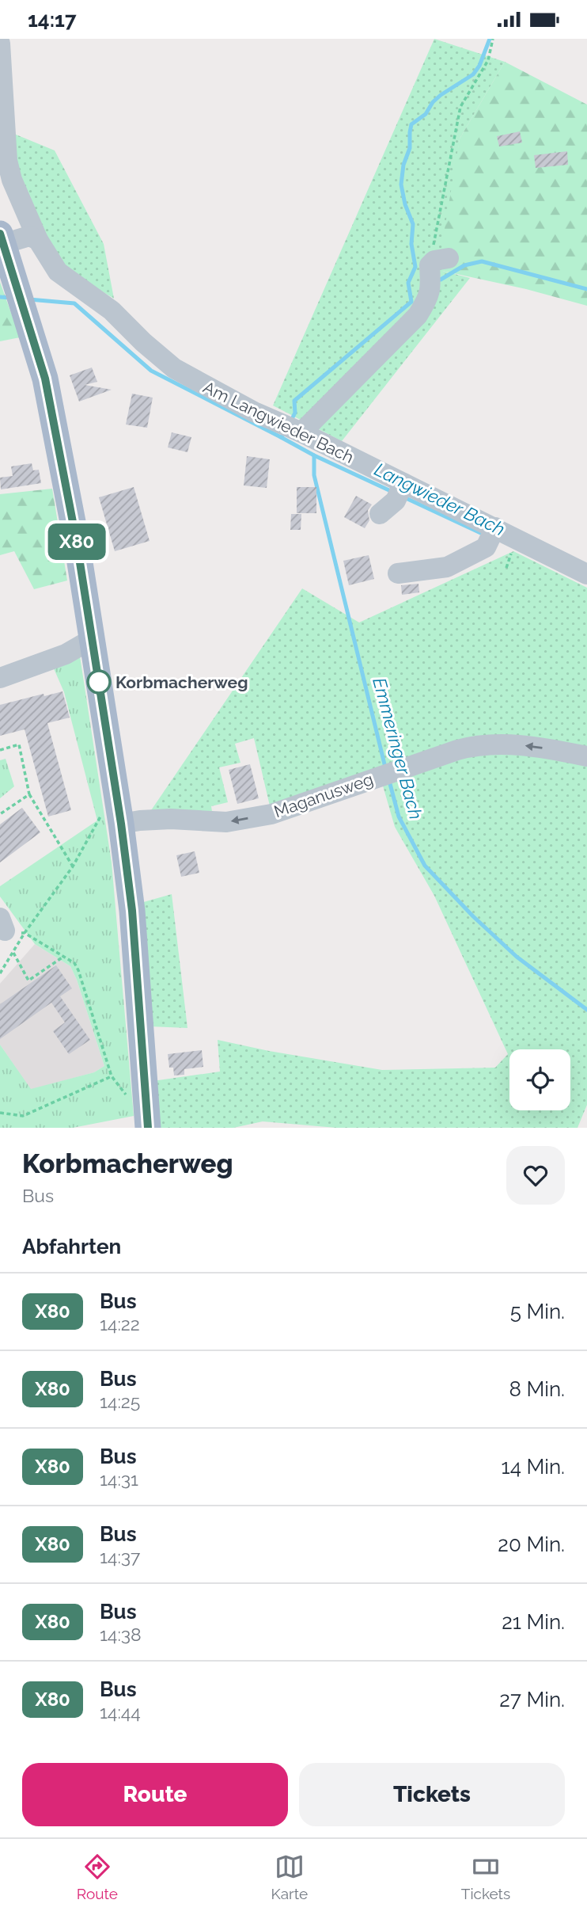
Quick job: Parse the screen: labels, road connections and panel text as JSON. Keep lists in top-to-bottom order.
{
  "streets": {
    "street": ["Am Langwieder Bach", "Maganusweg"]
  },
  "one_way": ["Maganusweg"],
  "water": ["Langwieder Bach", "Emmeringer Bach"],
  "places": ["Korbmacherweg"],
  "lines": ["bus line X80"],
  "page": {
    "status": "14:17",
    "on_map": "X80",
    "heading": [
      ["Korbmacherweg", "Bus"],
      "Abfahrten"
    ],
    "list": [
      {
        "mark": "X80",
        "name": "Bus",
        "note": "14:22",
        "value": "5 Min."
      },
      {
        "mark": "X80",
        "name": "Bus",
        "note": "14:25",
        "value": "8 Min."
      },
      {
        "mark": "X80",
        "name": "Bus",
        "note": "14:31",
        "value": "14 Min."
      },
      {
        "mark": "X80",
        "name": "Bus",
        "note": "14:37",
        "value": "20 Min."
      },
      {
        "mark": "X80",
        "name": "Bus",
        "note": "14:38",
        "value": "21 Min."
      },
      {
        "mark": "X80",
        "name": "Bus",
        "note": "14:44",
        "value": "27 Min."
      }
    ],
    "buttons": ["Route", "Tickets"],
    "tabs": ["Route", "Karte", "Tickets"]
  }
}
